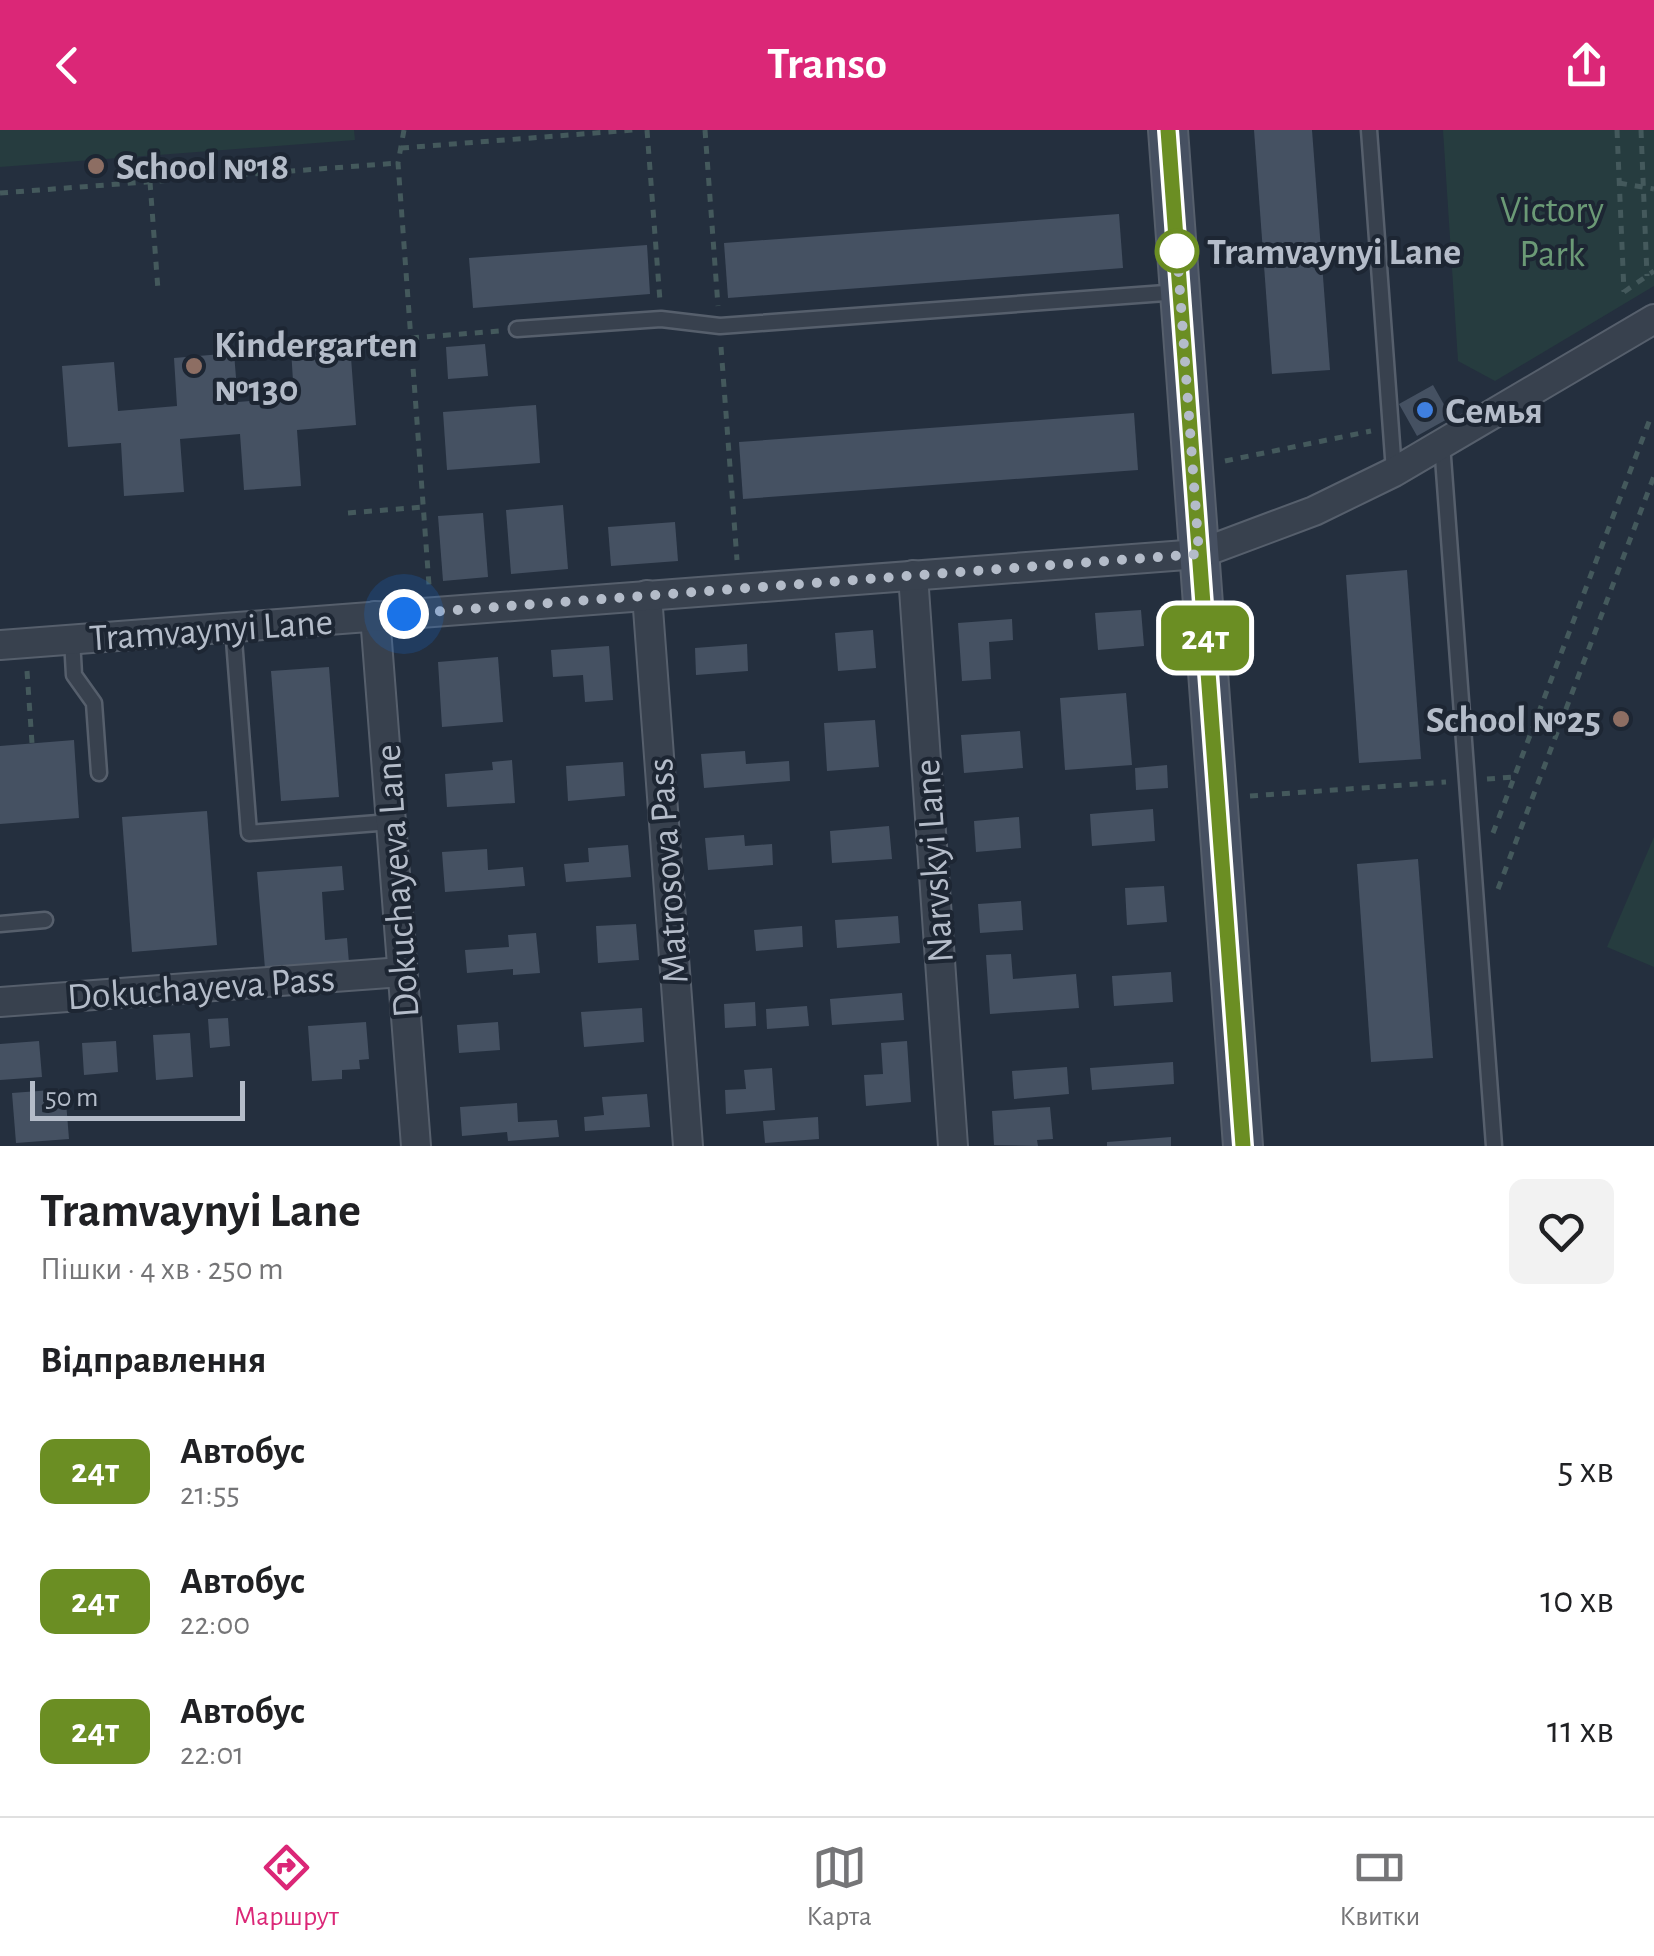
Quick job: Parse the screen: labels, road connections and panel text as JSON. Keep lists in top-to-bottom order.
{
  "streets": {
    "street": [
      "Tramvaynyi Lane",
      "Narvskyi Lane",
      "Matrosova Pass",
      "Dokuchayeva Lane",
      "Dokuchayeva Pass"
    ]
  },
  "crossings": [
    ["Tramvaynyi Lane", "Narvskyi Lane"],
    ["Tramvaynyi Lane", "Matrosova Pass"],
    ["Tramvaynyi Lane", "Dokuchayeva Lane"],
    ["Dokuchayeva Lane", "Dokuchayeva Pass"]
  ],
  "parks": ["Victory Park"],
  "places": [
    "School №18",
    "Tramvaynyi Lane",
    "Kindergarten №130",
    "Семья",
    "School №25"
  ],
  "lines": ["bus line 24т"],
  "scale_bar": "50 m",
  "page": {
    "header": "Transo",
    "on_map": "24т",
    "scale": "50 m",
    "heading": [
      ["Tramvaynyi Lane", "Пішки · 4 хв · 250 m"],
      "Відправлення"
    ],
    "list": [
      {
        "mark": "24т",
        "name": "Автобус",
        "note": "21:55",
        "value": "5 хв"
      },
      {
        "mark": "24т",
        "name": "Автобус",
        "note": "22:00",
        "value": "10 хв"
      },
      {
        "mark": "24т",
        "name": "Автобус",
        "note": "22:01",
        "value": "11 хв"
      }
    ],
    "tabs": ["Маршрут", "Карта", "Квитки"]
  }
}
